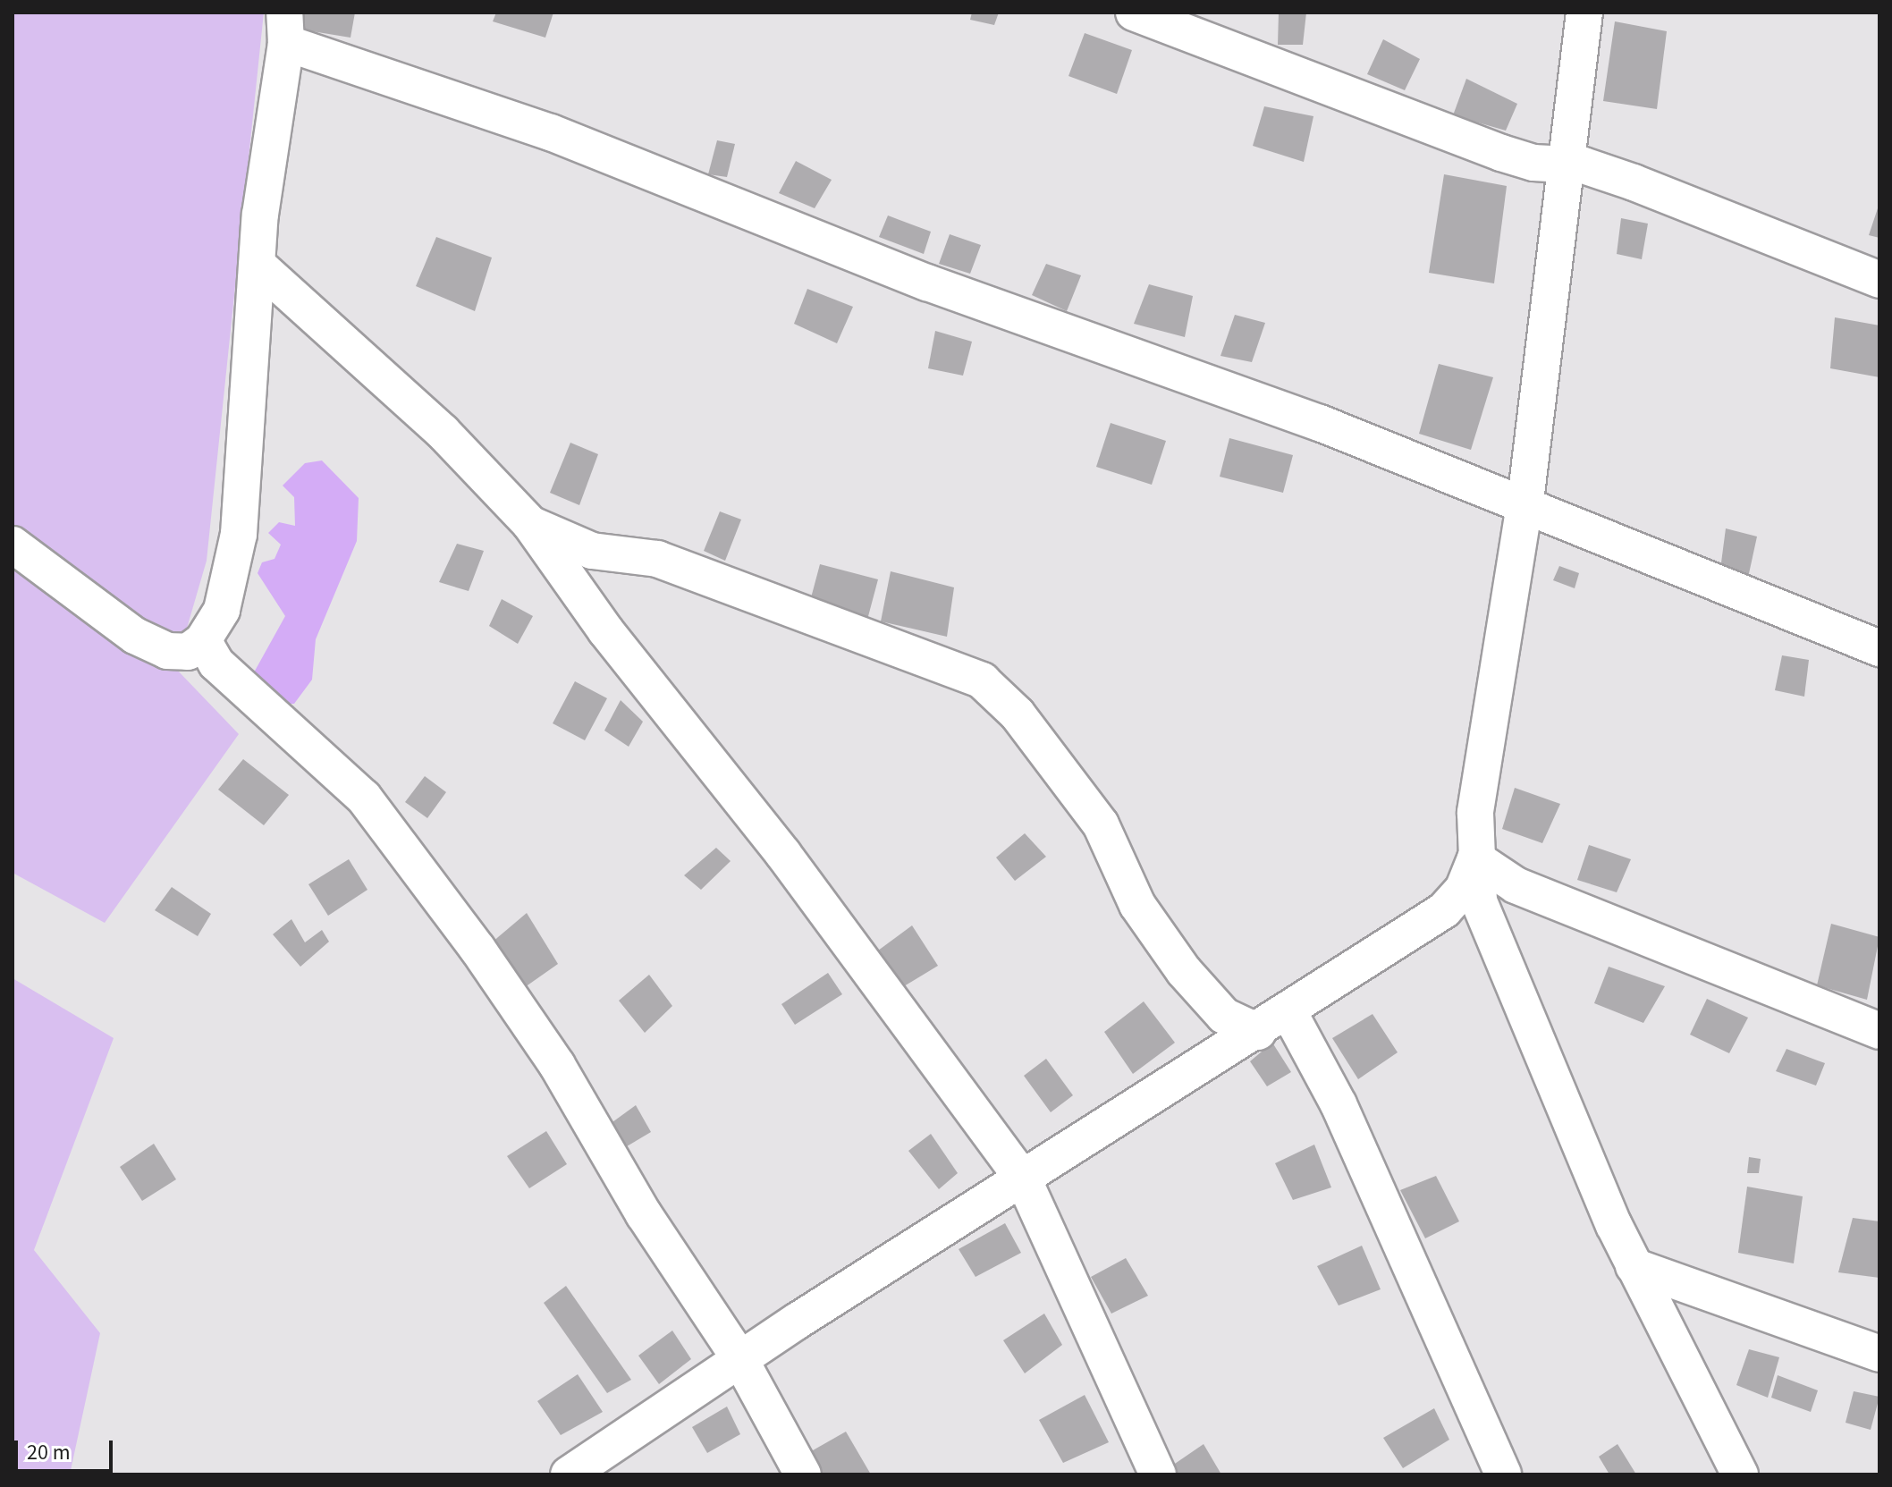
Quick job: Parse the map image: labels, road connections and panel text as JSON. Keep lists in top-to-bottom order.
{
  "scale_bar": "20 m"
}
